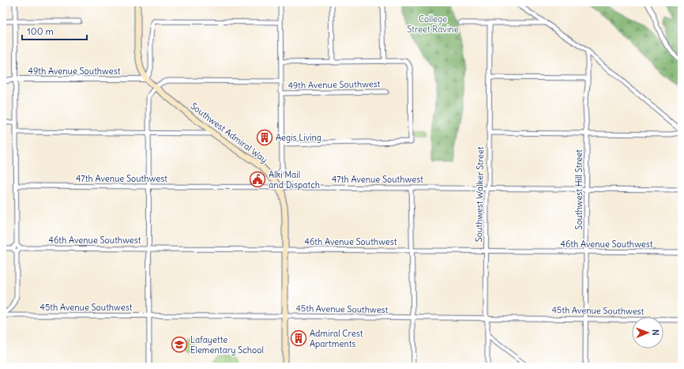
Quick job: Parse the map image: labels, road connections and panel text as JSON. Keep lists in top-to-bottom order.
{
  "streets": {
    "main road": ["Southwest Admiral Way"],
    "street": [
      "49th Avenue Southwest",
      "47th Avenue Southwest",
      "Southwest Hill Street",
      "Southwest Walker Street",
      "46th Avenue Southwest",
      "45th Avenue Southwest"
    ]
  },
  "crossings": [
    ["49th Avenue Southwest", "Southwest Admiral Way"],
    ["Southwest Admiral Way", "47th Avenue Southwest"],
    ["Southwest Admiral Way", "46th Avenue Southwest"],
    ["Southwest Admiral Way", "45th Avenue Southwest"],
    ["47th Avenue Southwest", "Southwest Hill Street"],
    ["47th Avenue Southwest", "Southwest Walker Street"],
    ["Southwest Hill Street", "46th Avenue Southwest"],
    ["Southwest Hill Street", "45th Avenue Southwest"],
    ["Southwest Walker Street", "46th Avenue Southwest"],
    ["Southwest Walker Street", "45th Avenue Southwest"]
  ],
  "parks": ["College Street Ravine"],
  "places": {
    "building": ["Aegis Living", "Admiral Crest Apartments"],
    "public building": ["Alki Mail and Dispatch"],
    "school or university": ["Lafayette Elementary School"]
  },
  "scale_bar": "100 m",
  "north": "right"
}
